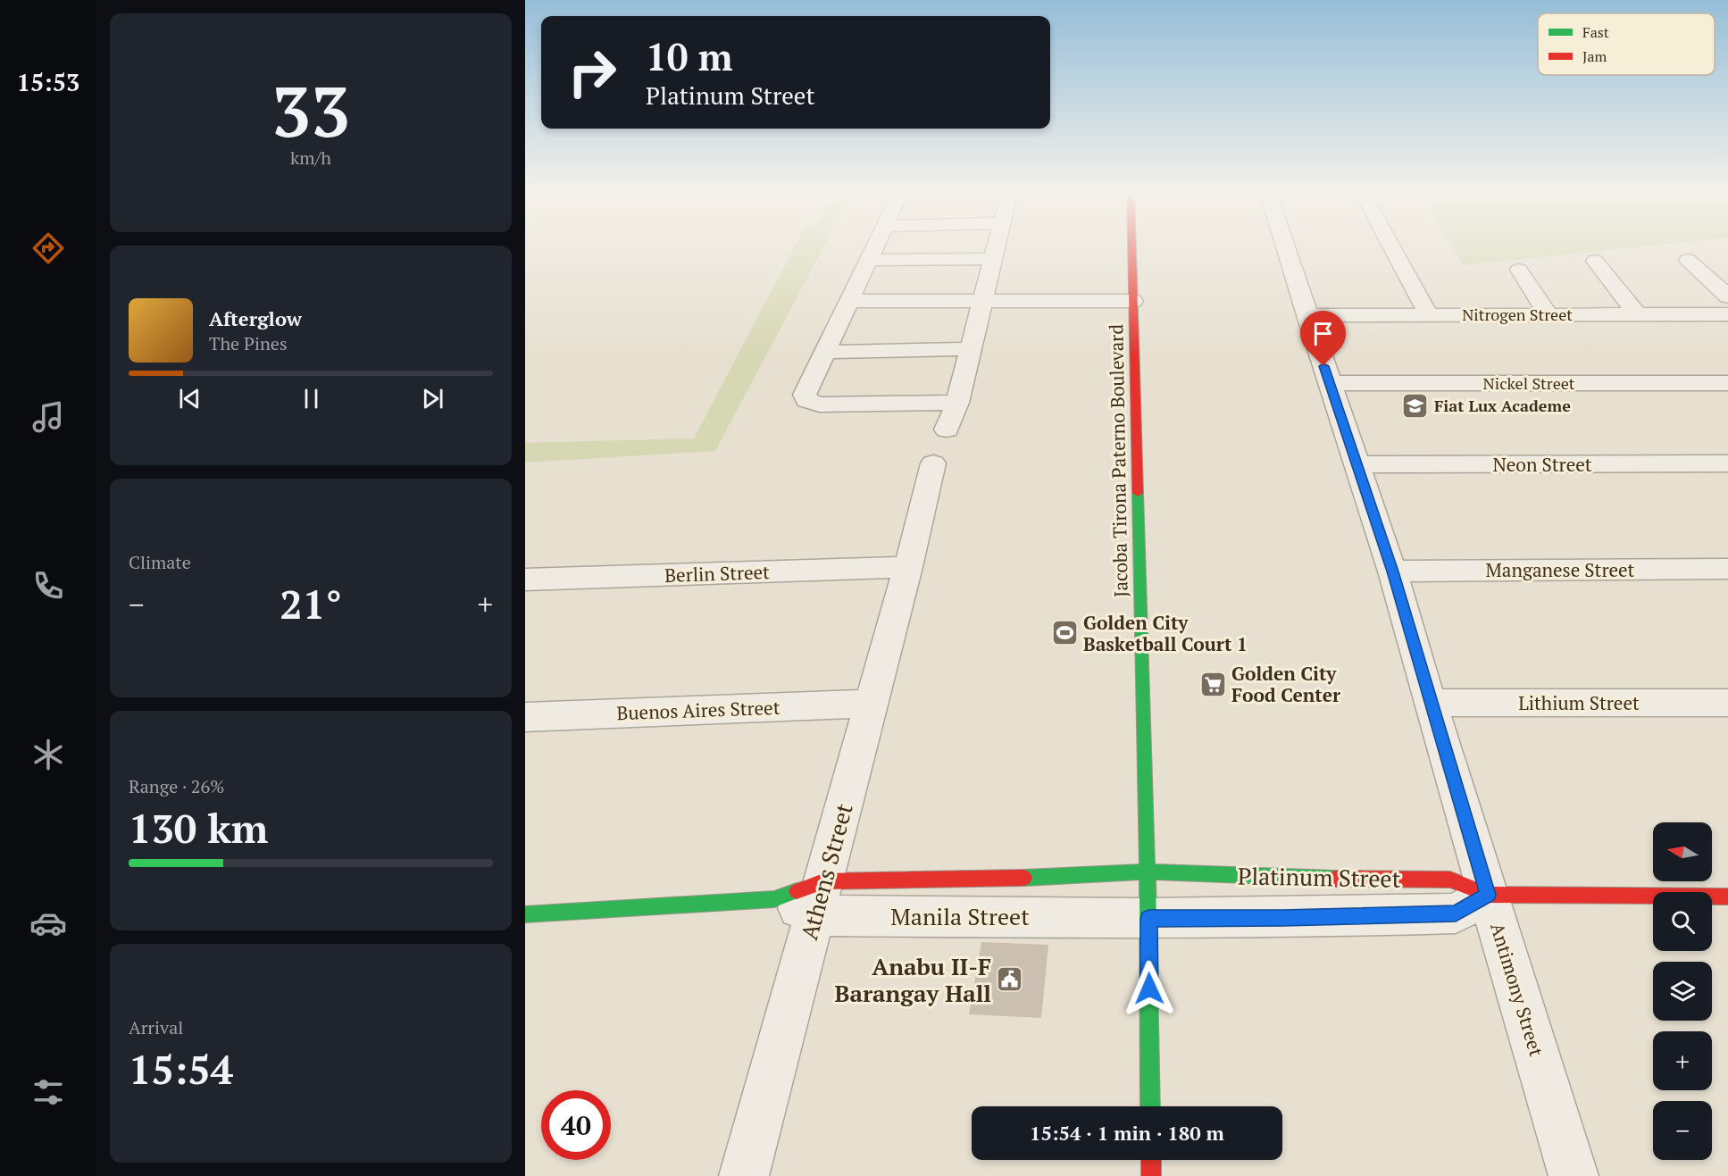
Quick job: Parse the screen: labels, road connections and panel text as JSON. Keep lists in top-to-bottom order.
{
  "streets": {
    "street": [
      "Nitrogen Street",
      "Nickel Street",
      "Jacoba Tirona Paterno Boulevard",
      "Neon Street",
      "Manganese Street",
      "Berlin Street",
      "Lithium Street",
      "Buenos Aires Street",
      "Athens Street",
      "Platinum Street",
      "Manila Street",
      "Antimony Street"
    ]
  },
  "crossings": [
    ["Nitrogen Street", "Antimony Street"],
    ["Nickel Street", "Antimony Street"],
    ["Jacoba Tirona Paterno Boulevard", "Platinum Street"],
    ["Jacoba Tirona Paterno Boulevard", "Manila Street"],
    ["Neon Street", "Antimony Street"],
    ["Manganese Street", "Antimony Street"],
    ["Berlin Street", "Athens Street"],
    ["Lithium Street", "Antimony Street"],
    ["Buenos Aires Street", "Athens Street"],
    ["Athens Street", "Manila Street"],
    ["Platinum Street", "Manila Street"],
    ["Platinum Street", "Antimony Street"]
  ],
  "places": {
    "school or university": ["Fiat Lux Academe"],
    "sports": ["Golden City Basketball Court 1"],
    "supermarket": ["Golden City Food Center"],
    "public building": ["Anabu II-F Barangay Hall"]
  },
  "legend": ["Fast", "Jam"],
  "north": "left",
  "page": {
    "tabs": "15:53",
    "tile": [
      ["33", "km/h"],
      "Climate",
      ["Range · 26%", "130 km"],
      ["Arrival", "15:54"]
    ],
    "turn": ["10 m", "Platinum Street"],
    "song": ["Afterglow", "The Pines"],
    "heat": ["−", "21°", "+"],
    "map_buttons": ["+", "−"],
    "limit": "40",
    "trip": "15:54 · 1 min · 180 m"
  }
}
